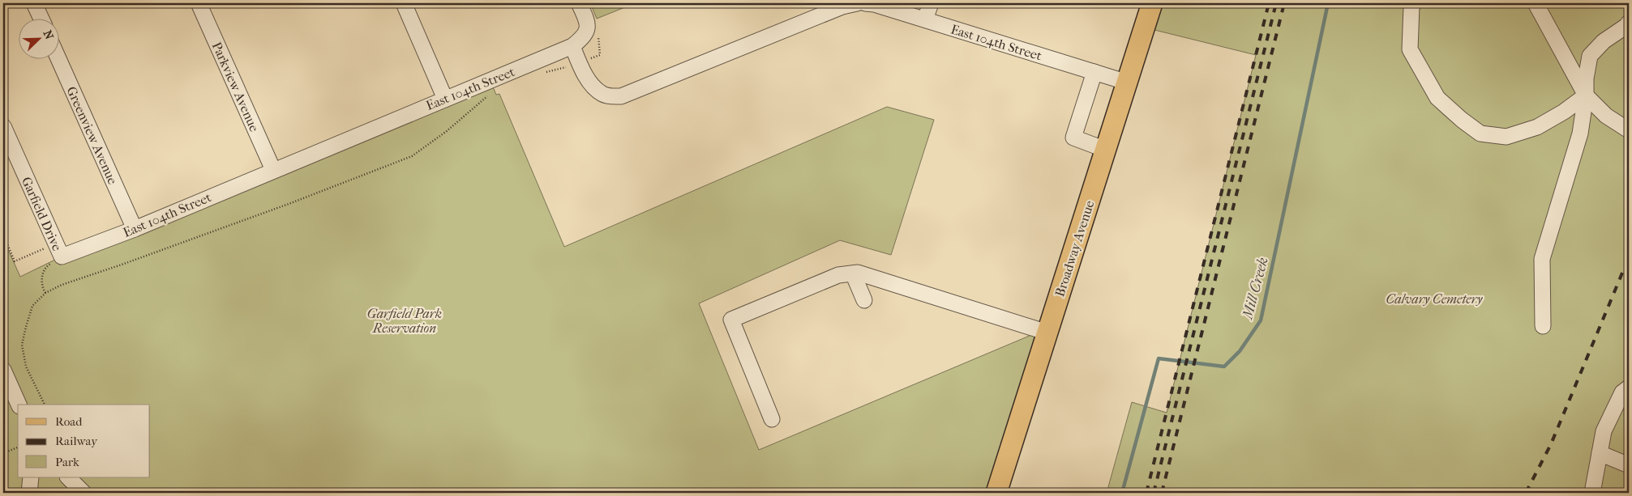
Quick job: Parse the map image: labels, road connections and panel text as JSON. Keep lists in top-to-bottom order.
{
  "streets": {
    "main road": ["Broadway Avenue"],
    "street": [
      "East 104th Street",
      "Parkview Avenue",
      "Greenview Avenue",
      "Garfield Drive"
    ]
  },
  "crossings": [
    ["East 104th Street", "Parkview Avenue"],
    ["East 104th Street", "Greenview Avenue"],
    ["East 104th Street", "Garfield Drive"],
    ["East 104th Street", "Broadway Avenue"]
  ],
  "water": ["Mill Creek"],
  "parks": ["Calvary Cemetery", "Garfield Park Reservation"],
  "legend": ["Road", "Railway", "Park"],
  "north": "top right"
}
